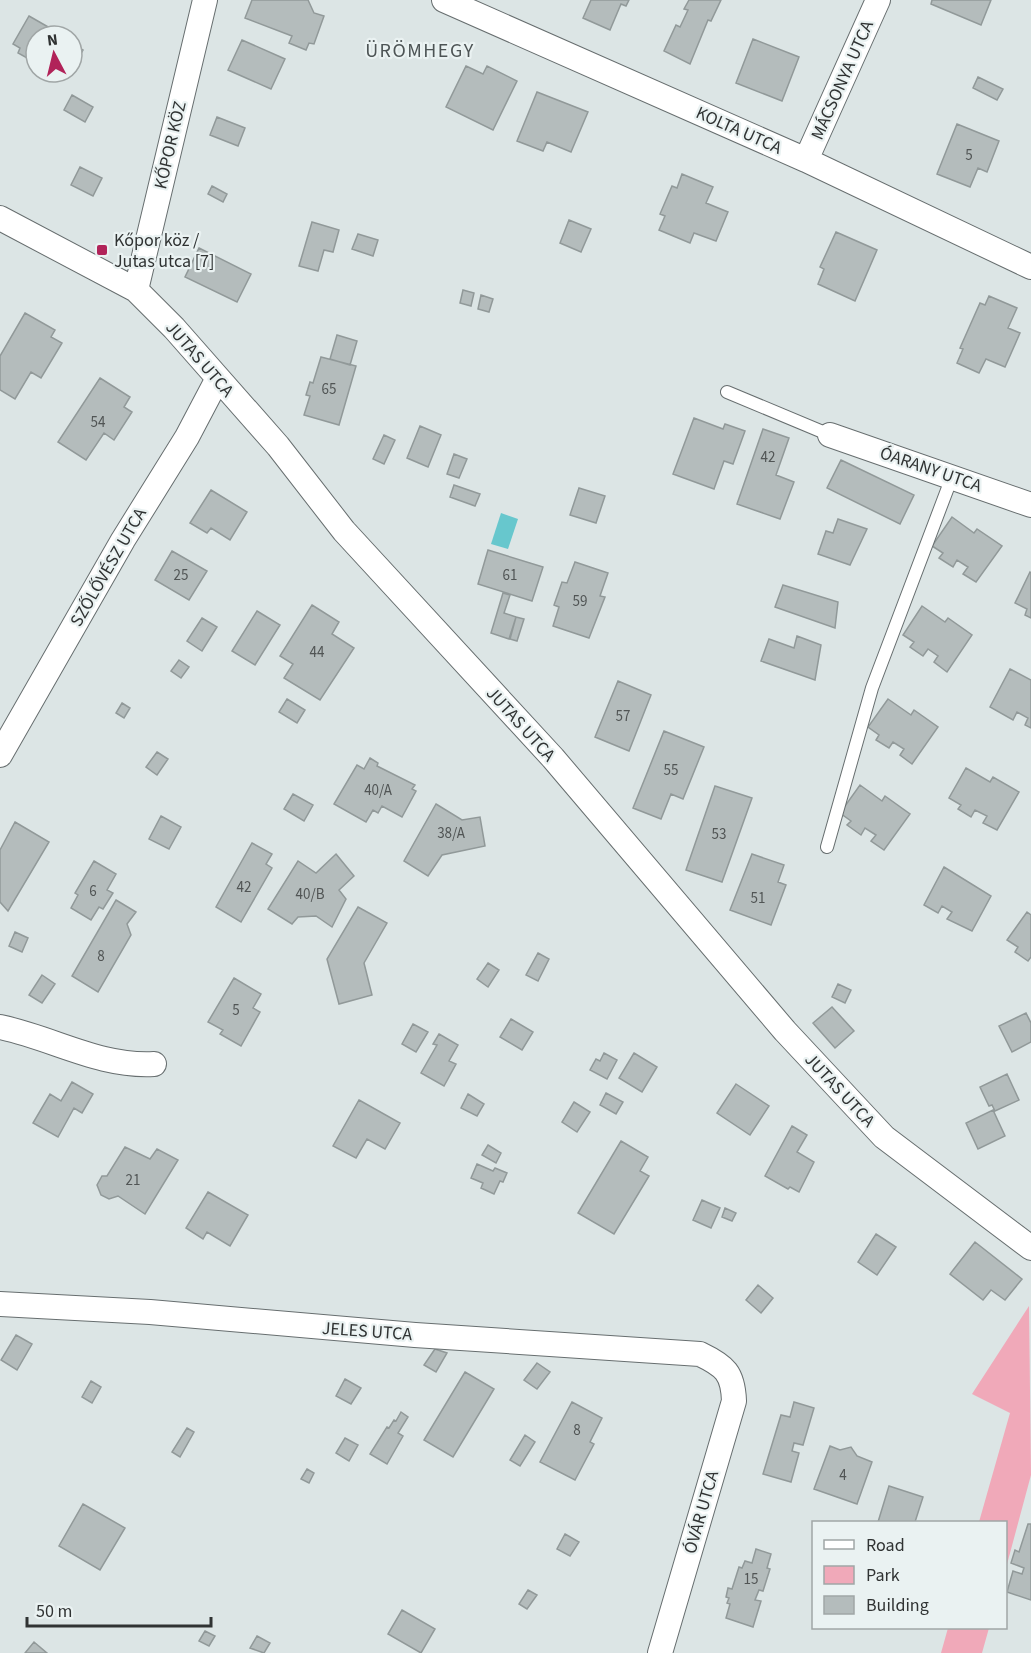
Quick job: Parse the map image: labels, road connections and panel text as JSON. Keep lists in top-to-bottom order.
{
  "streets": {
    "street": [
      "MÁCSONYA UTCA",
      "KOLTA UTCA",
      "KŐPOR KÖZ",
      "JUTAS UTCA",
      "ÓARANY UTCA",
      "SZŐLŐVÉSZ UTCA",
      "JELES UTCA",
      "ÓVÁR UTCA"
    ]
  },
  "crossings": [
    ["MÁCSONYA UTCA", "KOLTA UTCA"],
    ["KŐPOR KÖZ", "JUTAS UTCA"],
    ["JUTAS UTCA", "SZŐLŐVÉSZ UTCA"],
    ["JELES UTCA", "ÓVÁR UTCA"]
  ],
  "districts": ["ÜRÖMHEGY"],
  "places": {
    "transit": ["Kőpor köz / Jutas utca [7]"]
  },
  "house_numbers": [
    "5",
    "65",
    "54",
    "42",
    "25",
    "61",
    "59",
    "44",
    "57",
    "55",
    "40/A",
    "38/A",
    "53",
    "42",
    "6",
    "40/B",
    "51",
    "8",
    "5",
    "21",
    "8",
    "4",
    "15"
  ],
  "legend": ["Road", "Park", "Building"],
  "scale_bar": "50 m",
  "north": "top"
}
